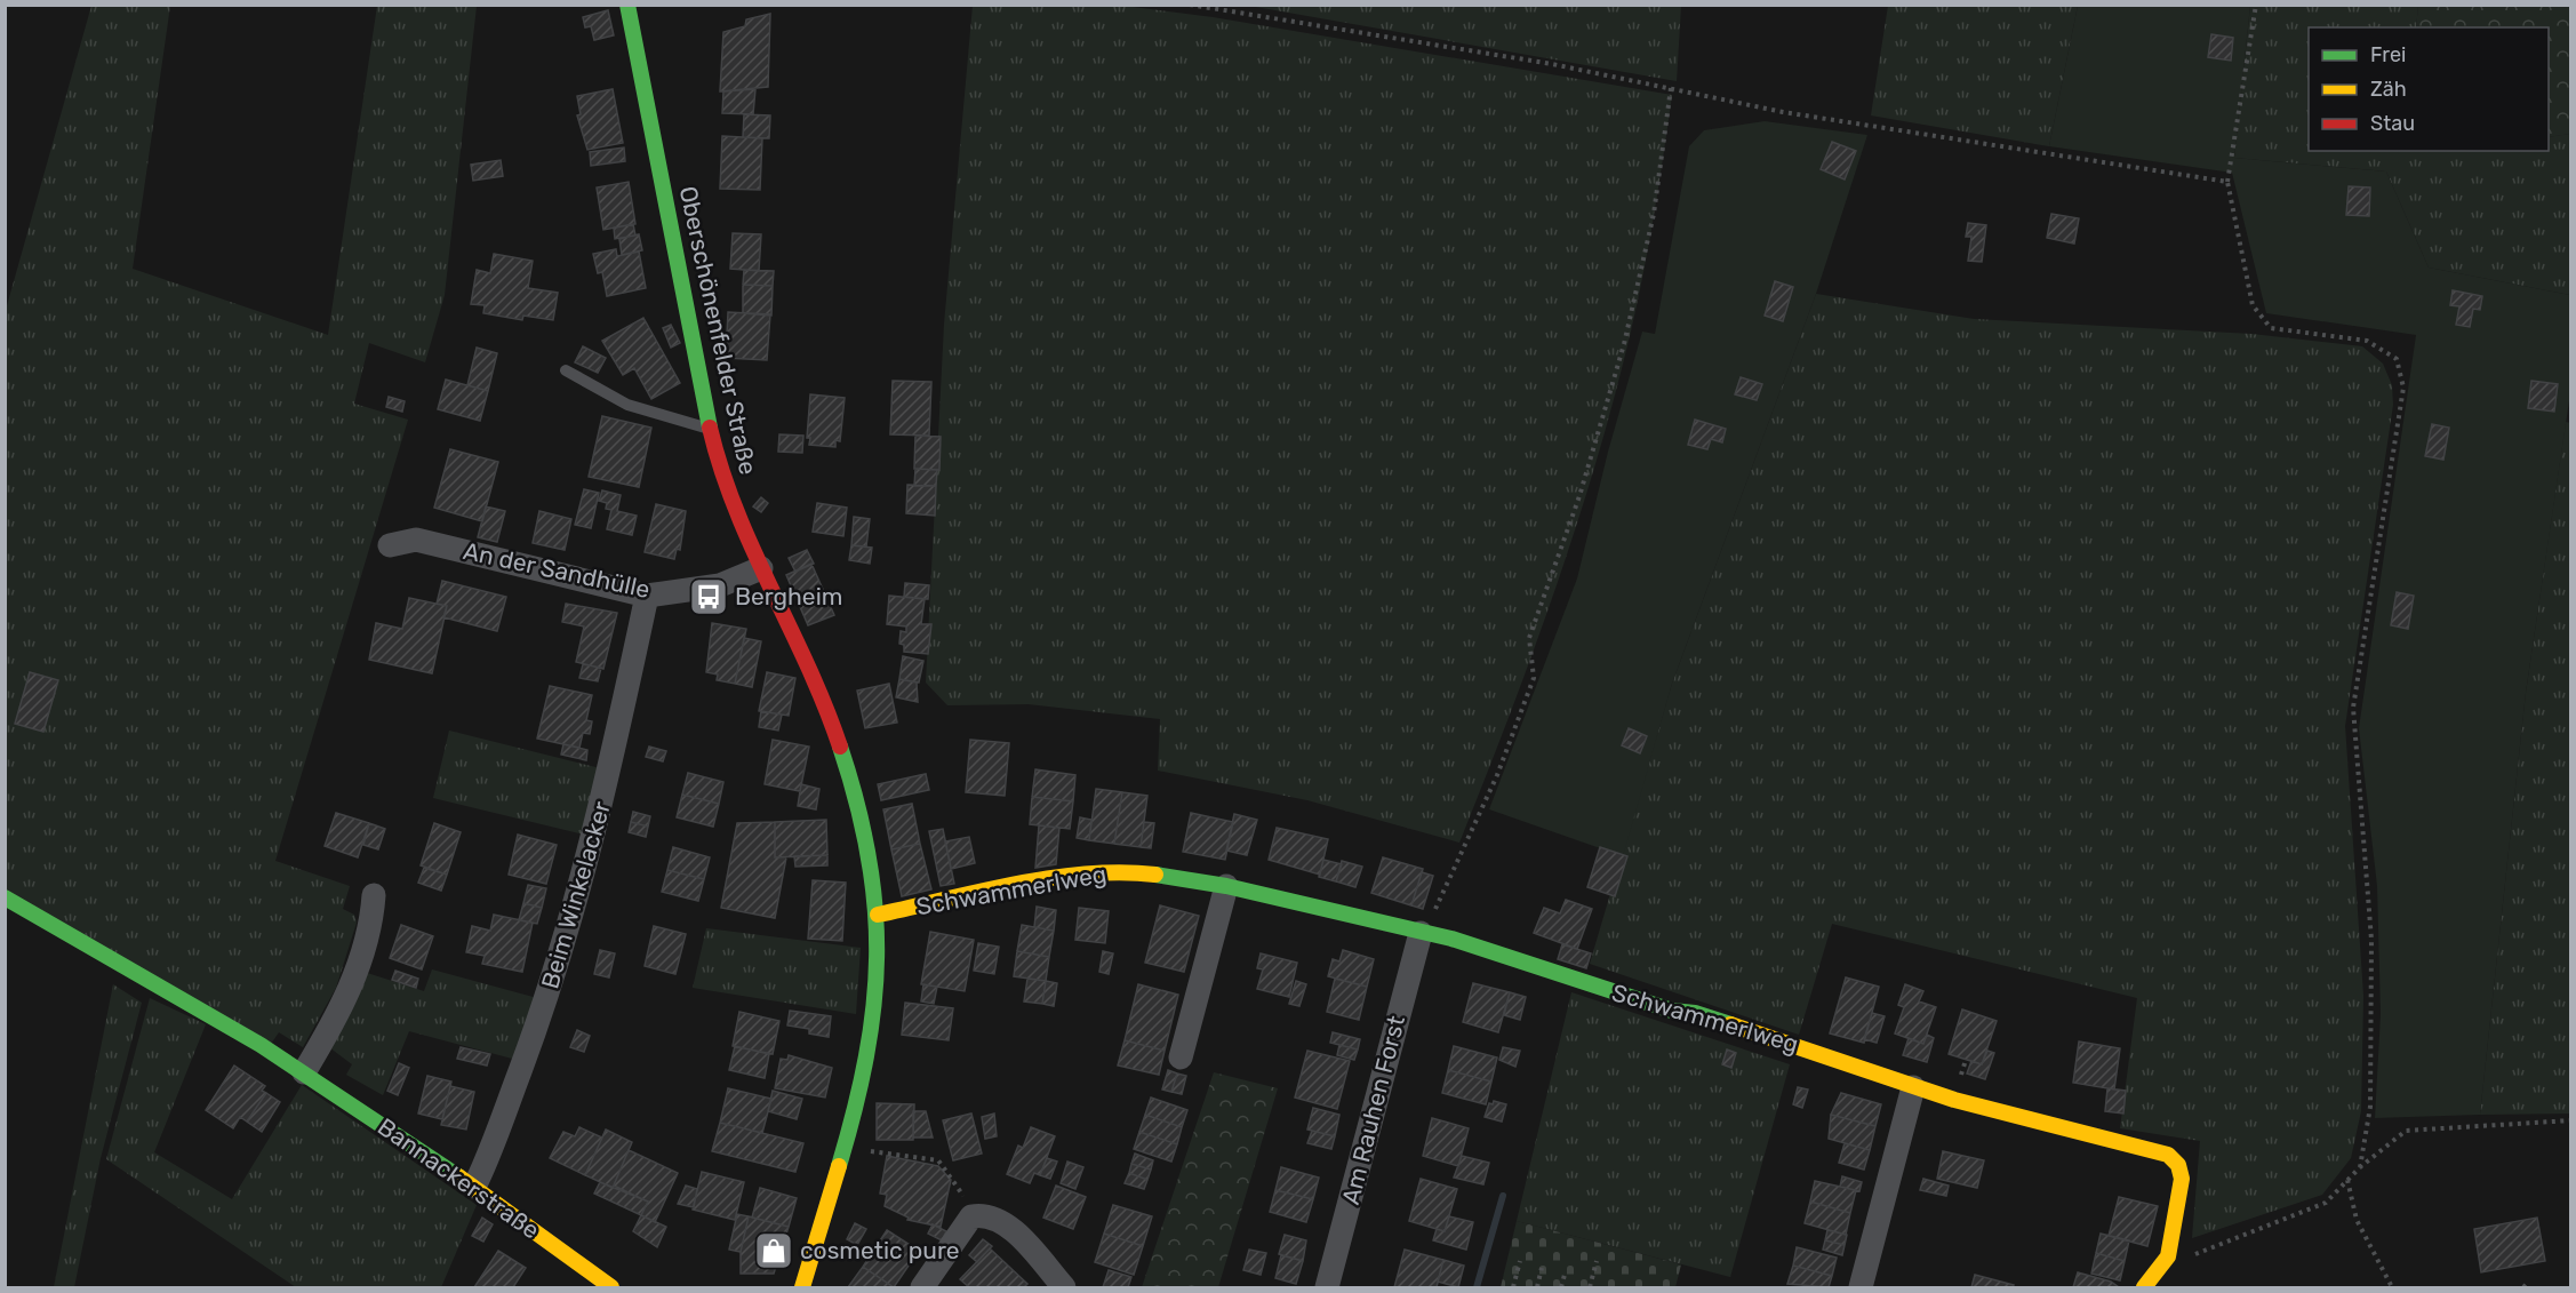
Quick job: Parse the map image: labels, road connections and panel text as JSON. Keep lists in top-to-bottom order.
{
  "streets": {
    "street": [
      "Oberschönenfelder Straße",
      "An der Sandhülle",
      "Schwammerlweg",
      "Beim Winkelacker",
      "Am Rauhen Forst",
      "Bannackerstraße"
    ]
  },
  "crossings": [
    ["Oberschönenfelder Straße", "An der Sandhülle"],
    ["Oberschönenfelder Straße", "Schwammerlweg"],
    ["An der Sandhülle", "Beim Winkelacker"],
    ["Schwammerlweg", "Am Rauhen Forst"],
    ["Beim Winkelacker", "Bannackerstraße"]
  ],
  "places": {
    "bus stop": ["Bergheim"],
    "shop": ["cosmetic pure"]
  },
  "legend": ["Frei", "Zäh", "Stau"]
}
